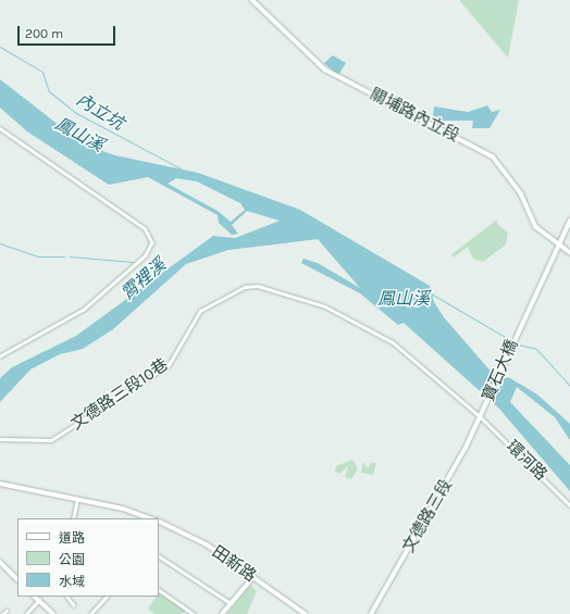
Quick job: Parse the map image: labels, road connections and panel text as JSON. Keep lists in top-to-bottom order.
{
  "streets": {
    "main road": [
      "關埔路內立段",
      "寶石大橋",
      "文德路三段",
      "田新路"
    ],
    "street": ["文德路三段10巷", "環河路"]
  },
  "crossings": [
    ["關埔路內立段", "寶石大橋"],
    ["寶石大橋", "文德路三段10巷"],
    ["寶石大橋", "環河路"],
    ["寶石大橋", "文德路三段"],
    ["文德路三段10巷", "環河路"],
    ["文德路三段10巷", "文德路三段"],
    ["環河路", "文德路三段"]
  ],
  "water": ["內立坑", "鳳山溪", "霄裡溪"],
  "legend": ["道路", "公園", "水域"],
  "scale_bar": "200 m"
}
